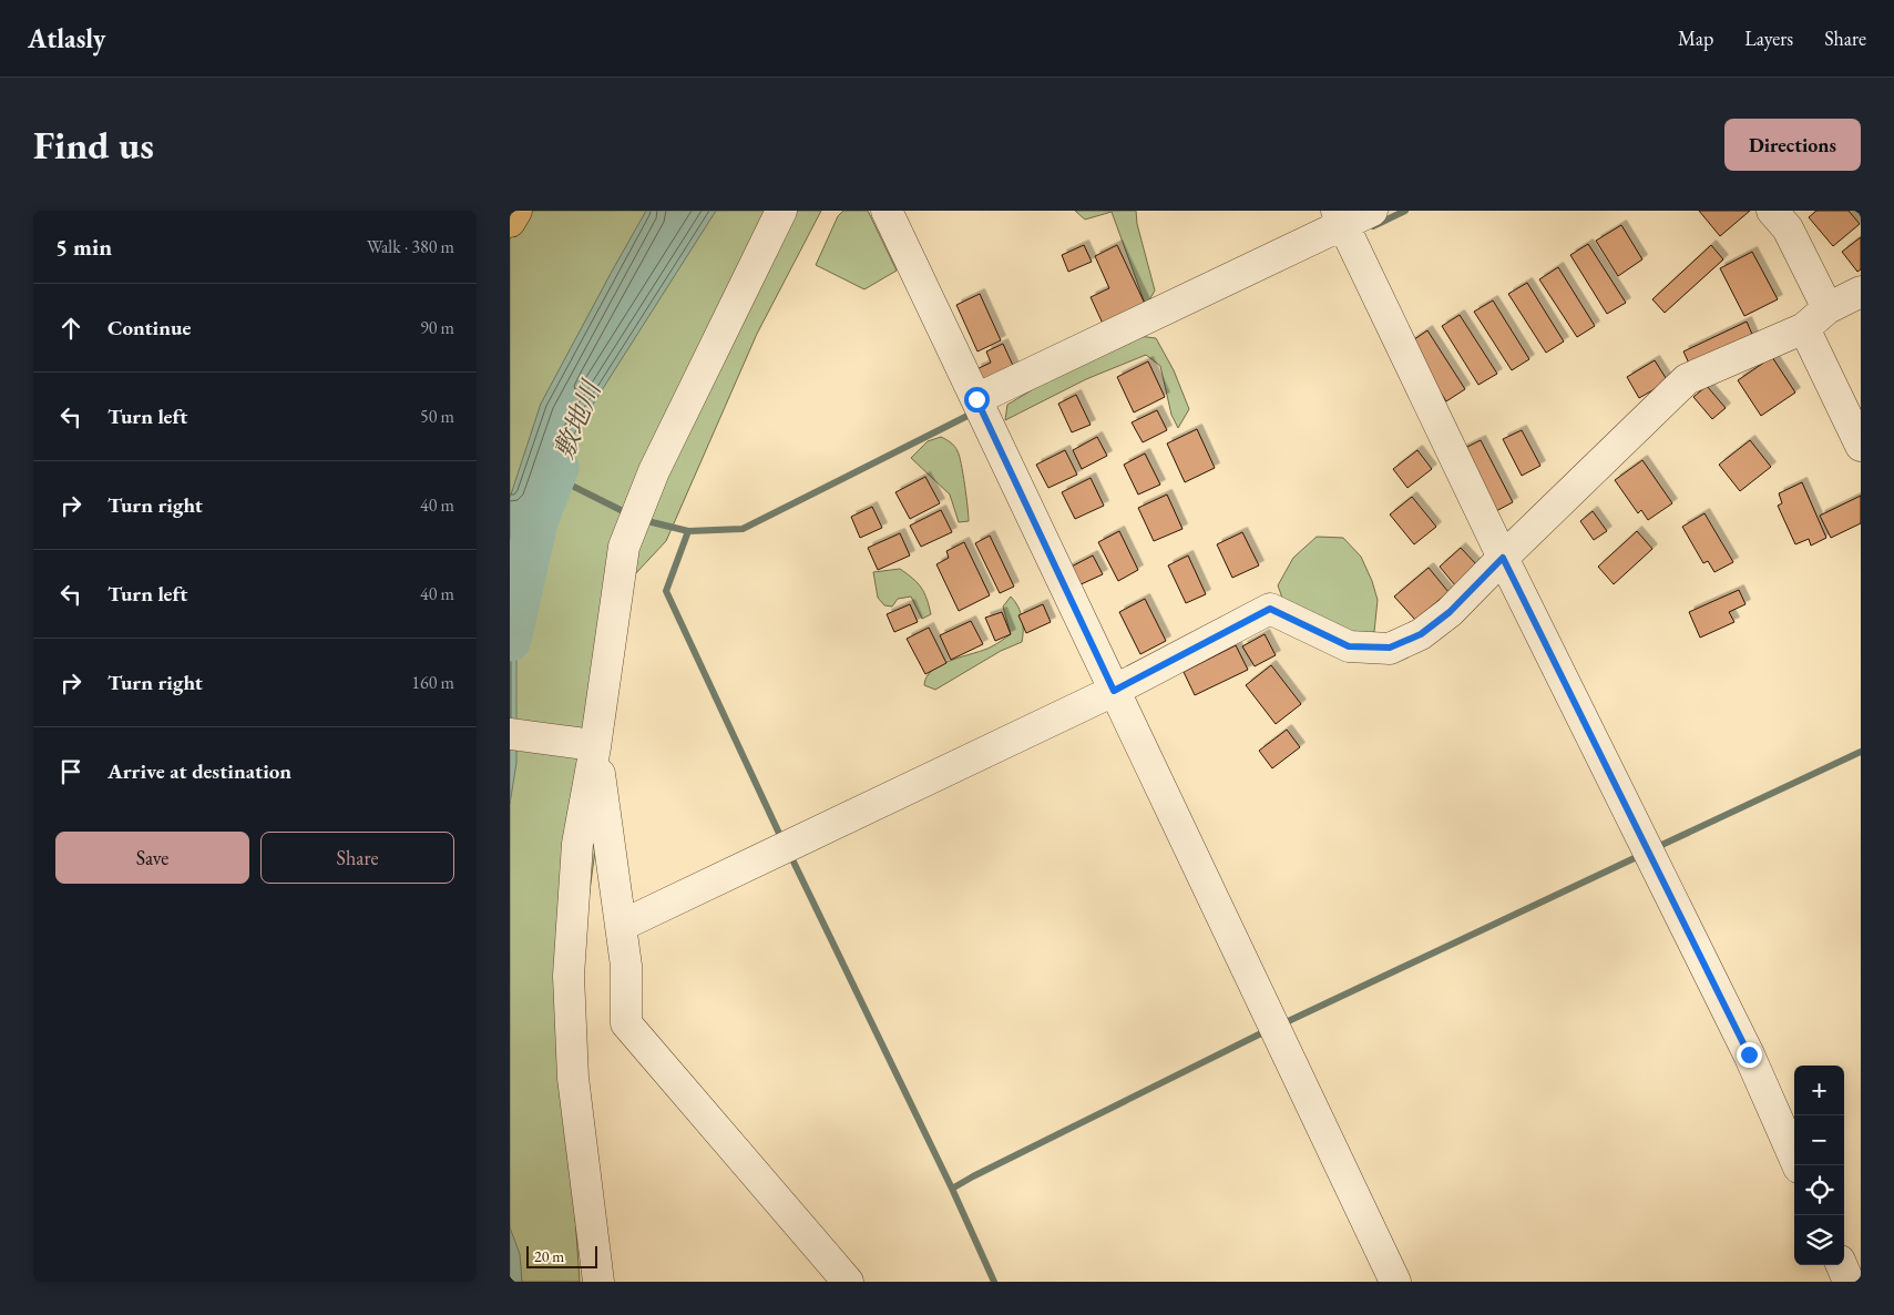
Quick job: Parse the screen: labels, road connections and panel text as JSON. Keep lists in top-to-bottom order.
{
  "water": ["敷地川"],
  "scale_bar": "20 m",
  "page": {
    "header": "Atlasly",
    "nav": ["Map", "Layers", "Share"],
    "buttons": [
      "Directions",
      ["Save", "Share"]
    ],
    "title": "Find us",
    "heading": ["5 min", "Walk · 380 m"],
    "list": [
      ["Continue", "90 m"],
      ["Turn left", "50 m"],
      ["Turn right", "40 m"],
      ["Turn left", "40 m"],
      ["Turn right", "160 m"],
      "Arrive at destination"
    ],
    "map_buttons": ["+", "−"],
    "scale": "20 m"
  }
}
